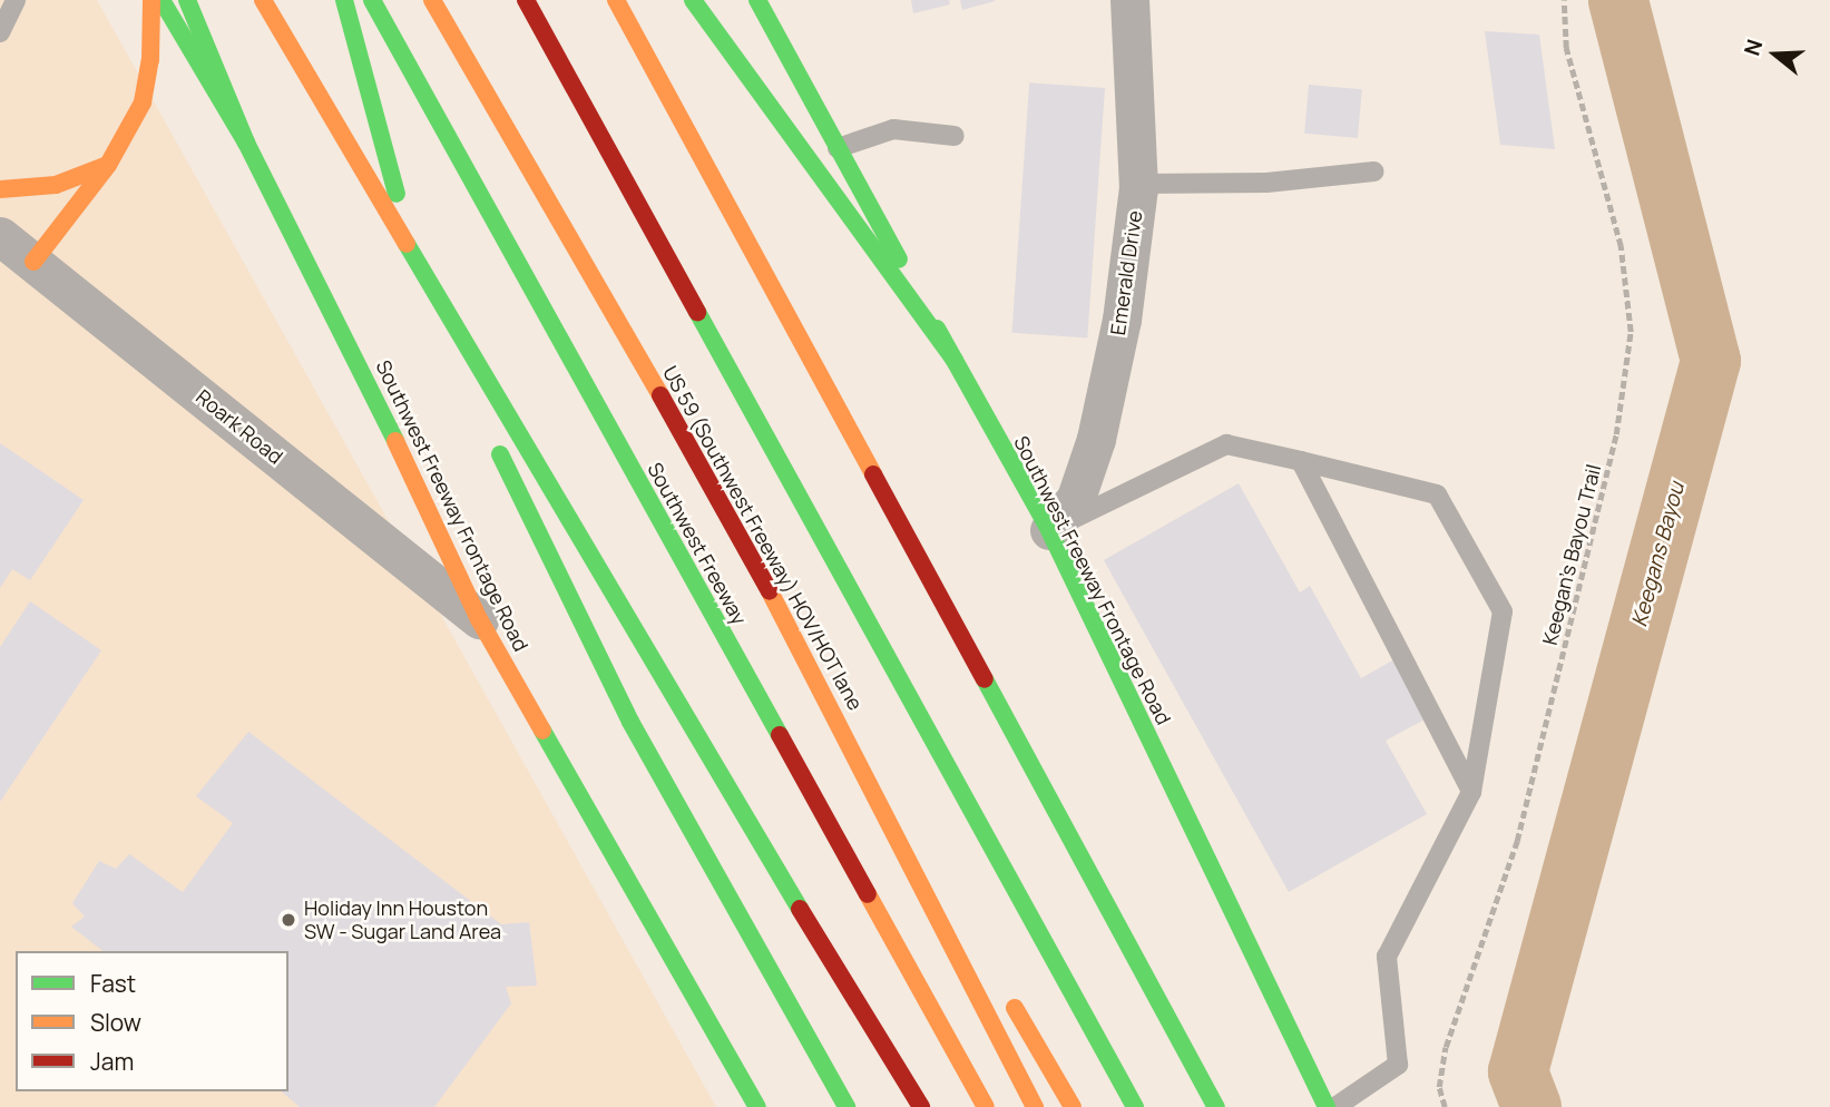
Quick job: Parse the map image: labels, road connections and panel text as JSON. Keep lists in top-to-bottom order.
{
  "streets": {
    "main road": ["Southwest Freeway Frontage Road", "US 59 (Southwest Freeway) HOV/HOT lane", "Southwest Freeway"],
    "street": ["Emerald Drive", "Roark Road"],
    "path": ["Keegan's Bayou Trail"]
  },
  "crossings": [
    ["Emerald Drive", "Southwest Freeway Frontage Road"],
    ["Roark Road", "Southwest Freeway Frontage Road"]
  ],
  "water": ["Keegans Bayou"],
  "places": ["Holiday Inn Houston SW - Sugar Land Area"],
  "legend": ["Fast", "Slow", "Jam"],
  "north": "left"
}
